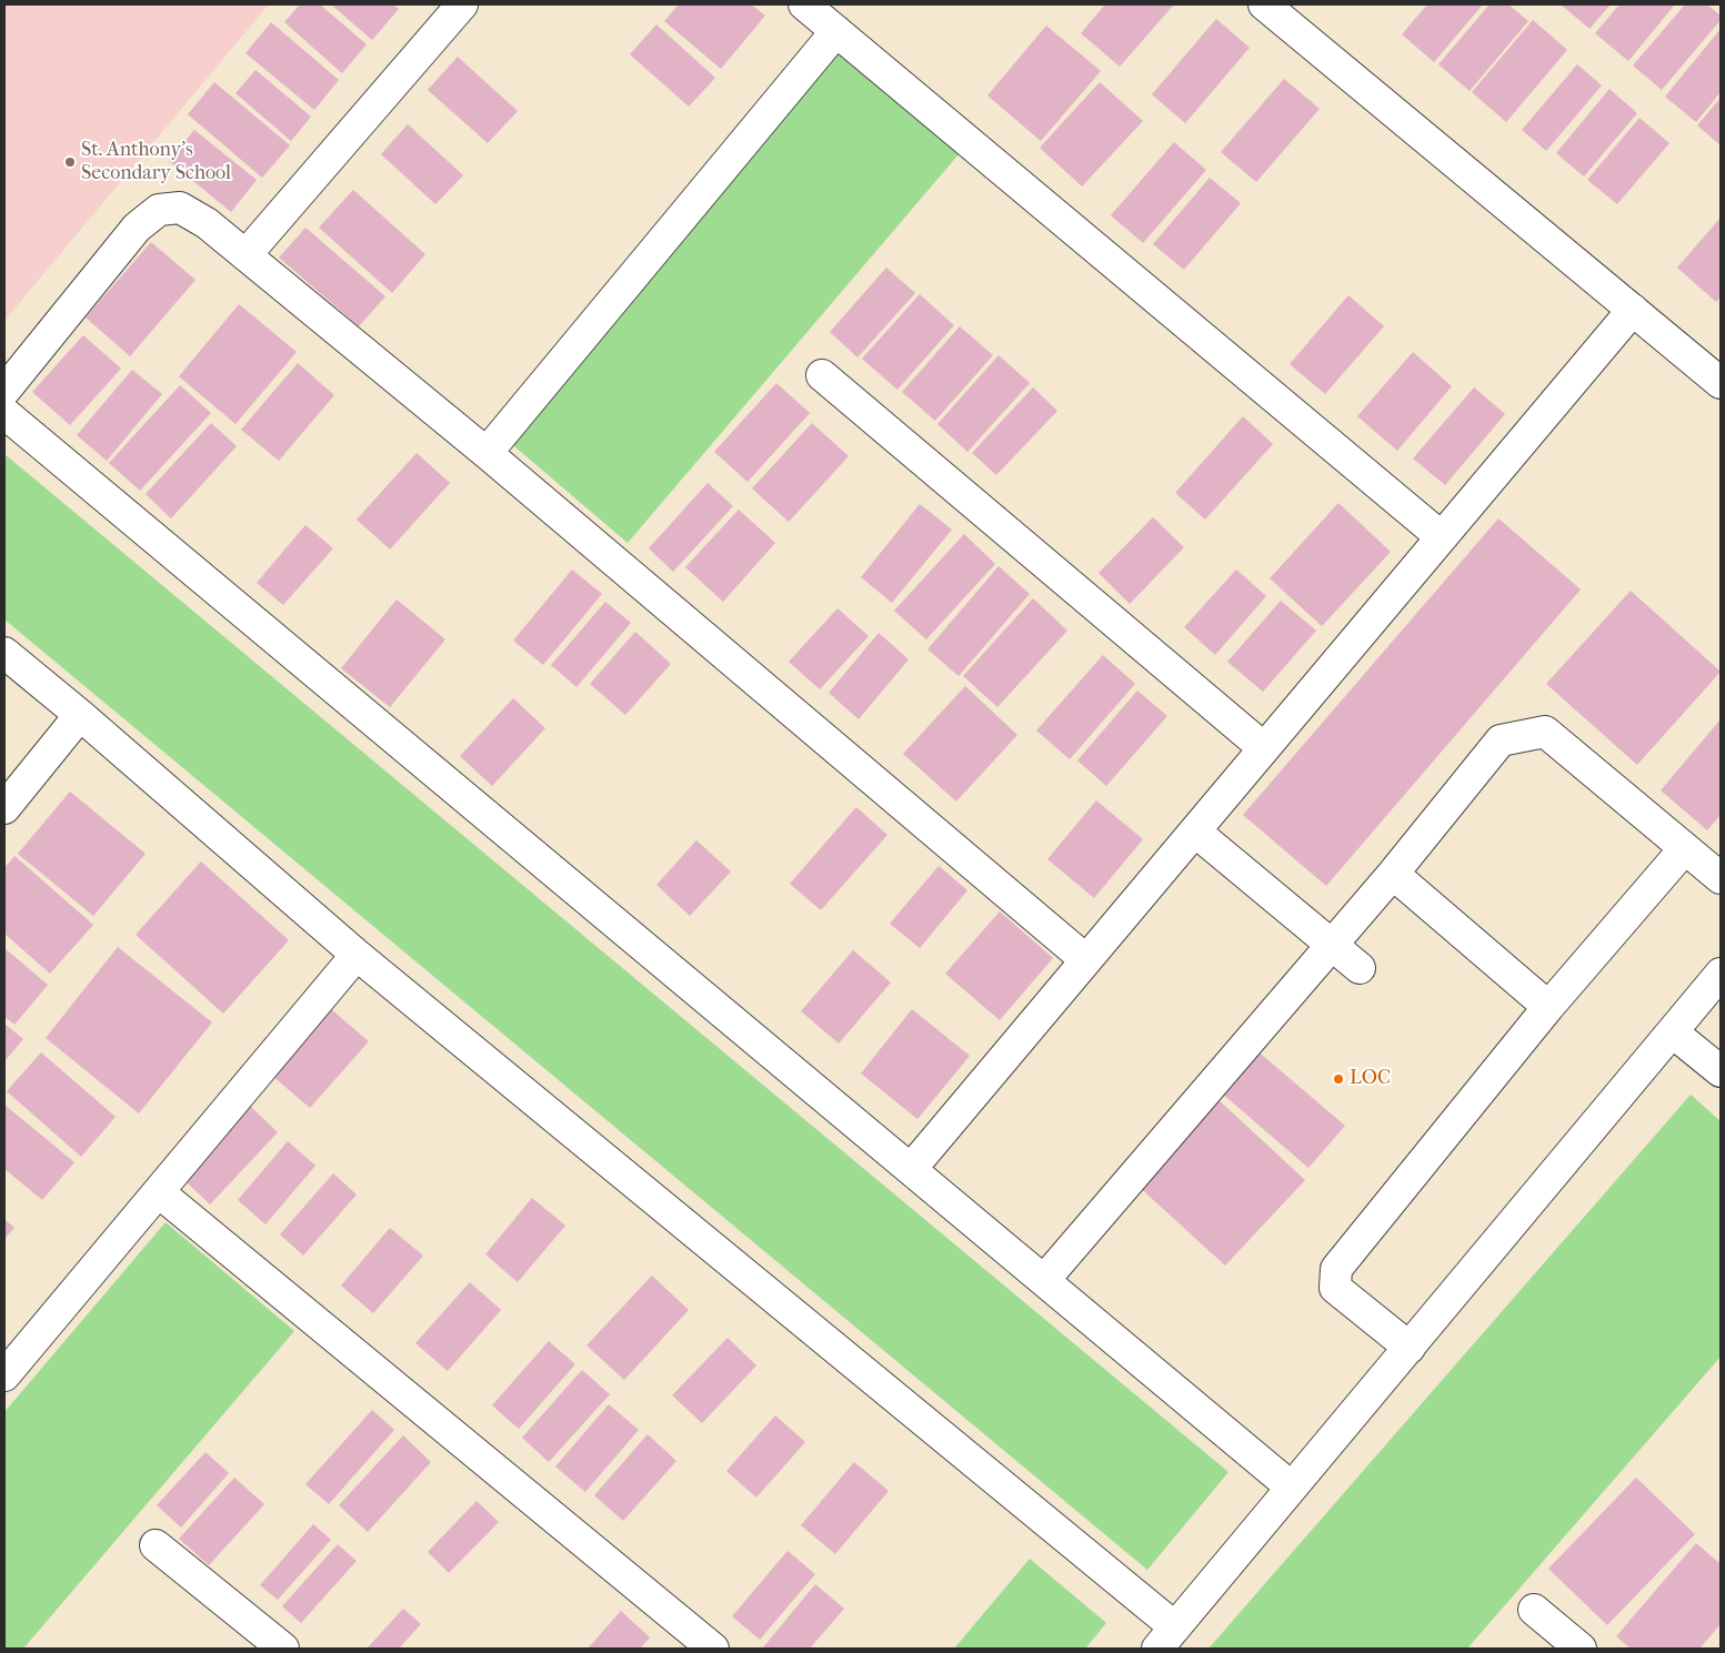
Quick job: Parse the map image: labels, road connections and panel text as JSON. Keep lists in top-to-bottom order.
{
  "places": ["St. Anthony's Secondary School", "LOC"]
}
